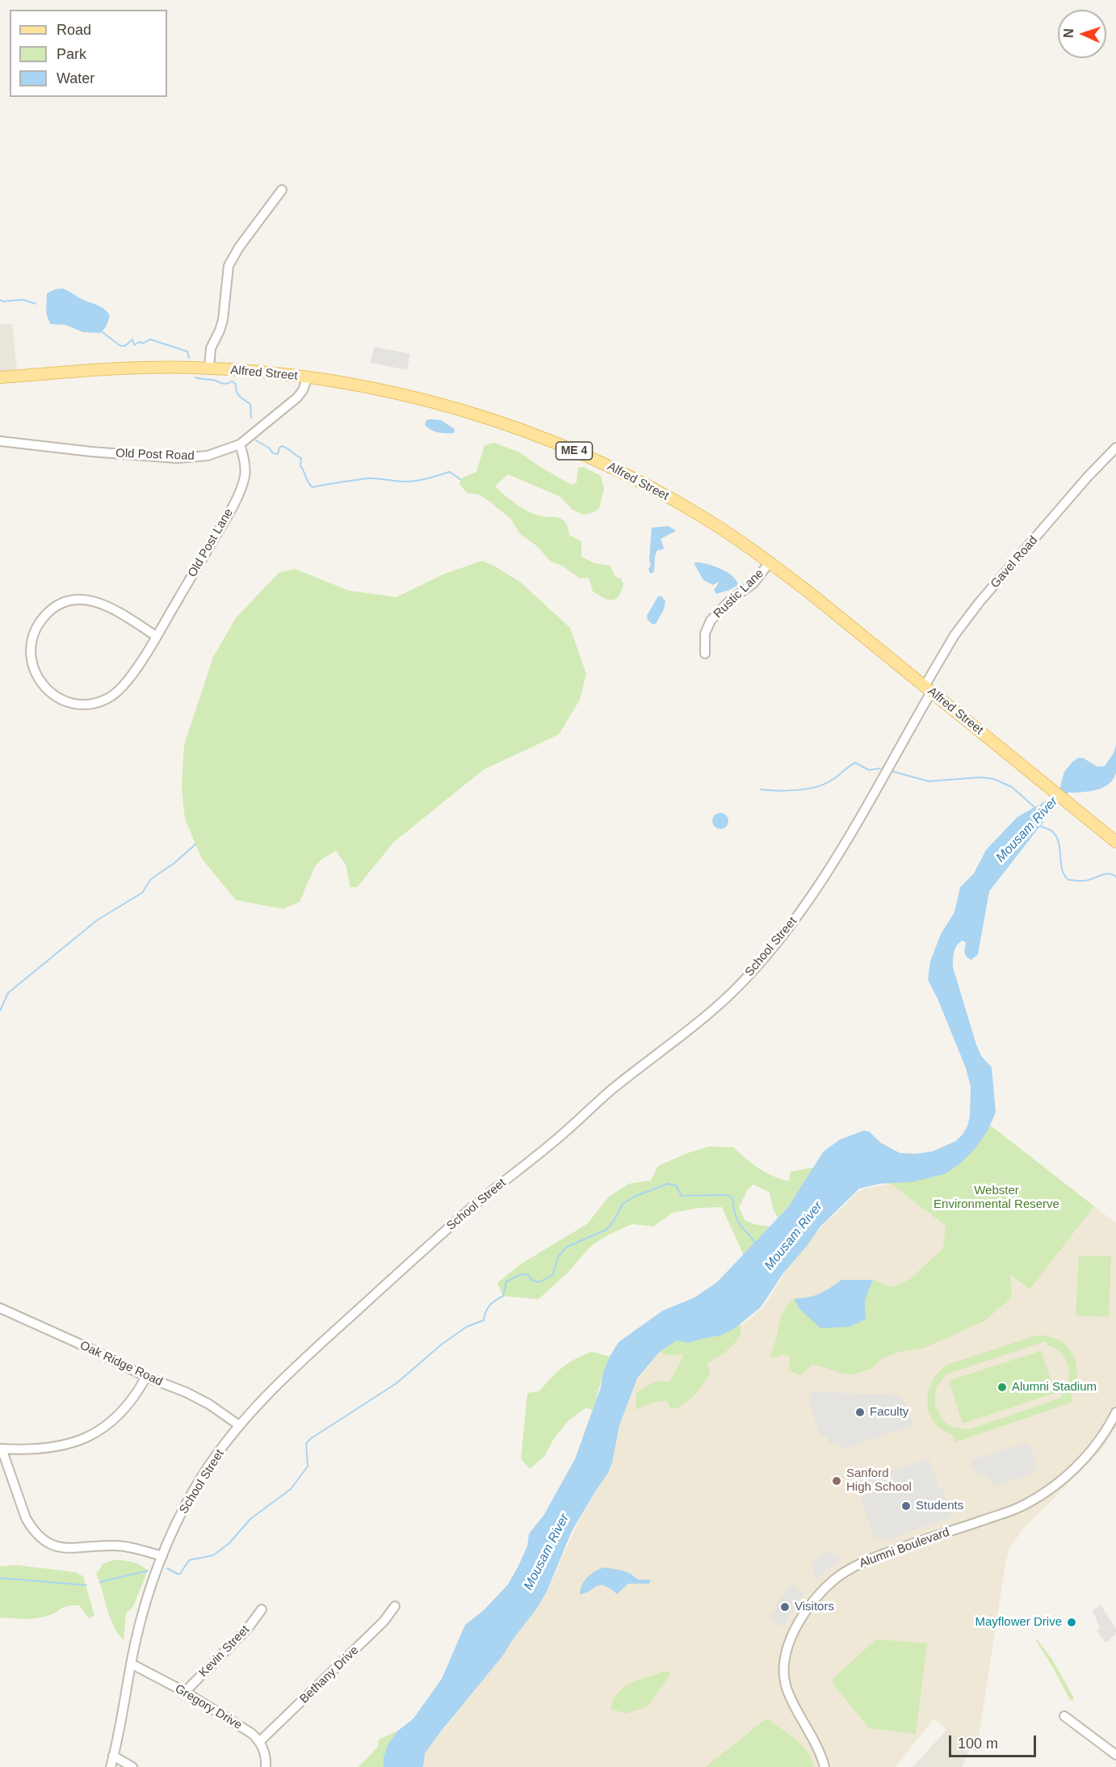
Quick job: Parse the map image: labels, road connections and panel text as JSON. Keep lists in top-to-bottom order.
{
  "streets": {
    "main road": ["Alfred Street", "ME 4"],
    "street": [
      "Old Post Road",
      "Old Post Lane",
      "Gavel Road",
      "Rustic Lane",
      "School Street",
      "Oak Ridge Road",
      "Alumni Boulevard",
      "Kevin Street",
      "Bethany Drive",
      "Gregory Drive"
    ]
  },
  "crossings": [
    ["Alfred Street", "Old Post Road"],
    ["Alfred Street", "Gavel Road"],
    ["Alfred Street", "Rustic Lane"],
    ["Alfred Street", "School Street"],
    ["Old Post Road", "Old Post Lane"],
    ["Gavel Road", "School Street"],
    ["School Street", "Oak Ridge Road"],
    ["School Street", "Gregory Drive"],
    ["Kevin Street", "Gregory Drive"],
    ["Bethany Drive", "Gregory Drive"]
  ],
  "water": ["Mousam River"],
  "parks": ["Webster Environmental Reserve"],
  "places": [
    "Alumni Stadium",
    "Faculty",
    "Sanford High School",
    "Students",
    "Visitors",
    "Mayflower Drive"
  ],
  "legend": ["Road", "Park", "Water"],
  "scale_bar": "100 m",
  "north": "left"
}
